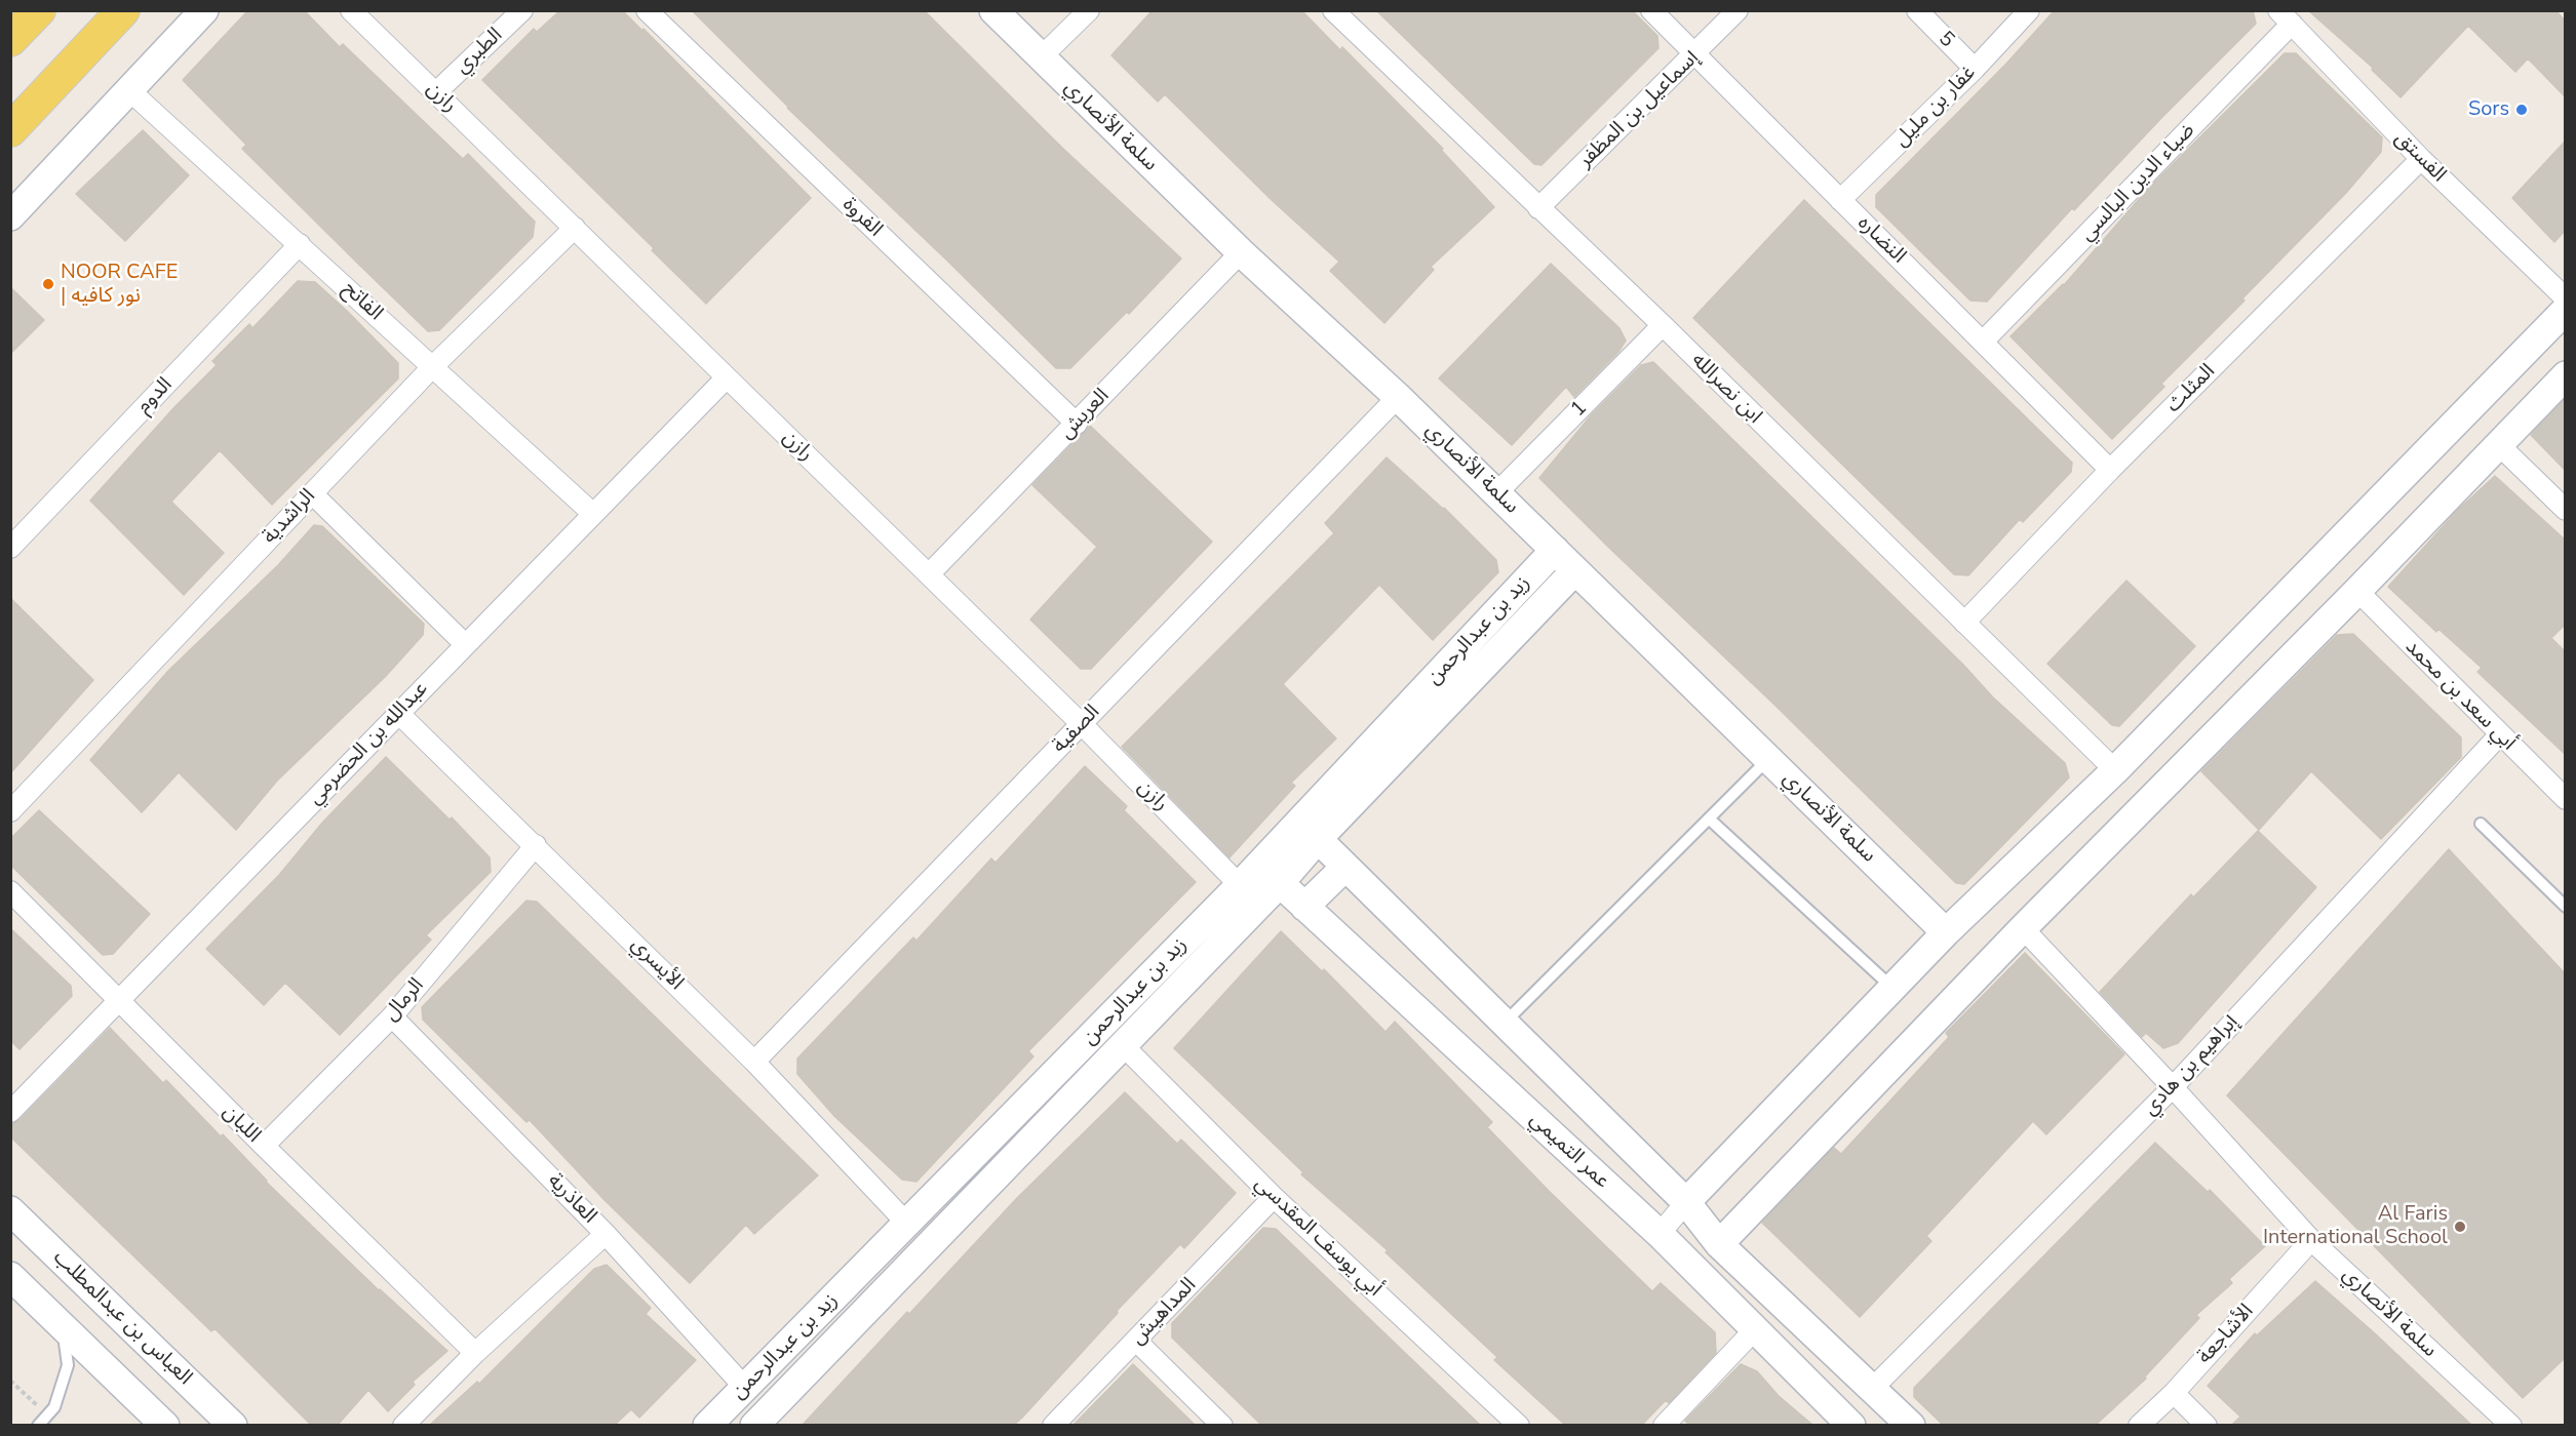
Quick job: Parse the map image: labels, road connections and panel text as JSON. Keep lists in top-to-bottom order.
{
  "streets": {
    "street": [
      "5",
      "الطبري",
      "رازن",
      "غفار بن مليل",
      "إسماعيل بن المظفر",
      "سلمة الأنصاري",
      "الفستق",
      "ضياء الدين البالسي",
      "الفروة",
      "النضاره",
      "الفاتح",
      "ابن نصرالله",
      "المثلث",
      "الدوم",
      "1",
      "العريش",
      "الراشدية",
      "زيد بن عبدالرحمن",
      "أبي سعد بن محمد",
      "الصفية",
      "عبدالله بن الحضرمي",
      "الأيسري",
      "الرمال",
      "إبراهيم بن هادي",
      "اللبان",
      "عمر التميمي",
      "العاذرية",
      "أبي يوسف المقدسي",
      "المداهيش",
      "العباس بن عبدالمطلب",
      "الأشاجعة"
    ]
  },
  "crossings": [
    ["5", "غفار بن مليل"],
    ["الطبري", "رازن"],
    ["رازن", "العريش"],
    ["رازن", "الراشدية"],
    ["رازن", "زيد بن عبدالرحمن"],
    ["رازن", "الصفية"],
    ["رازن", "عبدالله بن الحضرمي"],
    ["غفار بن مليل", "النضاره"],
    ["إسماعيل بن المظفر", "النضاره"],
    ["إسماعيل بن المظفر", "ابن نصرالله"],
    ["سلمة الأنصاري", "1"],
    ["سلمة الأنصاري", "العريش"],
    ["سلمة الأنصاري", "زيد بن عبدالرحمن"],
    ["سلمة الأنصاري", "الصفية"],
    ["سلمة الأنصاري", "إبراهيم بن هادي"],
    ["سلمة الأنصاري", "الأشاجعة"],
    ["الفستق", "ضياء الدين البالسي"],
    ["الفستق", "المثلث"],
    ["ضياء الدين البالسي", "النضاره"],
    ["الفروة", "العريش"],
    ["النضاره", "المثلث"],
    ["الفاتح", "الدوم"],
    ["الفاتح", "الراشدية"],
    ["الفاتح", "عبدالله بن الحضرمي"],
    ["ابن نصرالله", "المثلث"],
    ["ابن نصرالله", "1"],
    ["زيد بن عبدالرحمن", "الأيسري"],
    ["زيد بن عبدالرحمن", "عمر التميمي"],
    ["زيد بن عبدالرحمن", "العاذرية"],
    ["زيد بن عبدالرحمن", "أبي يوسف المقدسي"],
    ["أبي سعد بن محمد", "إبراهيم بن هادي"],
    ["الصفية", "الأيسري"],
    ["عبدالله بن الحضرمي", "الأيسري"],
    ["عبدالله بن الحضرمي", "اللبان"],
    ["الأيسري", "الرمال"],
    ["الرمال", "اللبان"],
    ["الرمال", "العاذرية"],
    ["أبي يوسف المقدسي", "المداهيش"]
  ],
  "places": ["Sors", "NOOR CAFE | نور كافيه", "Al Faris International School"]
}
